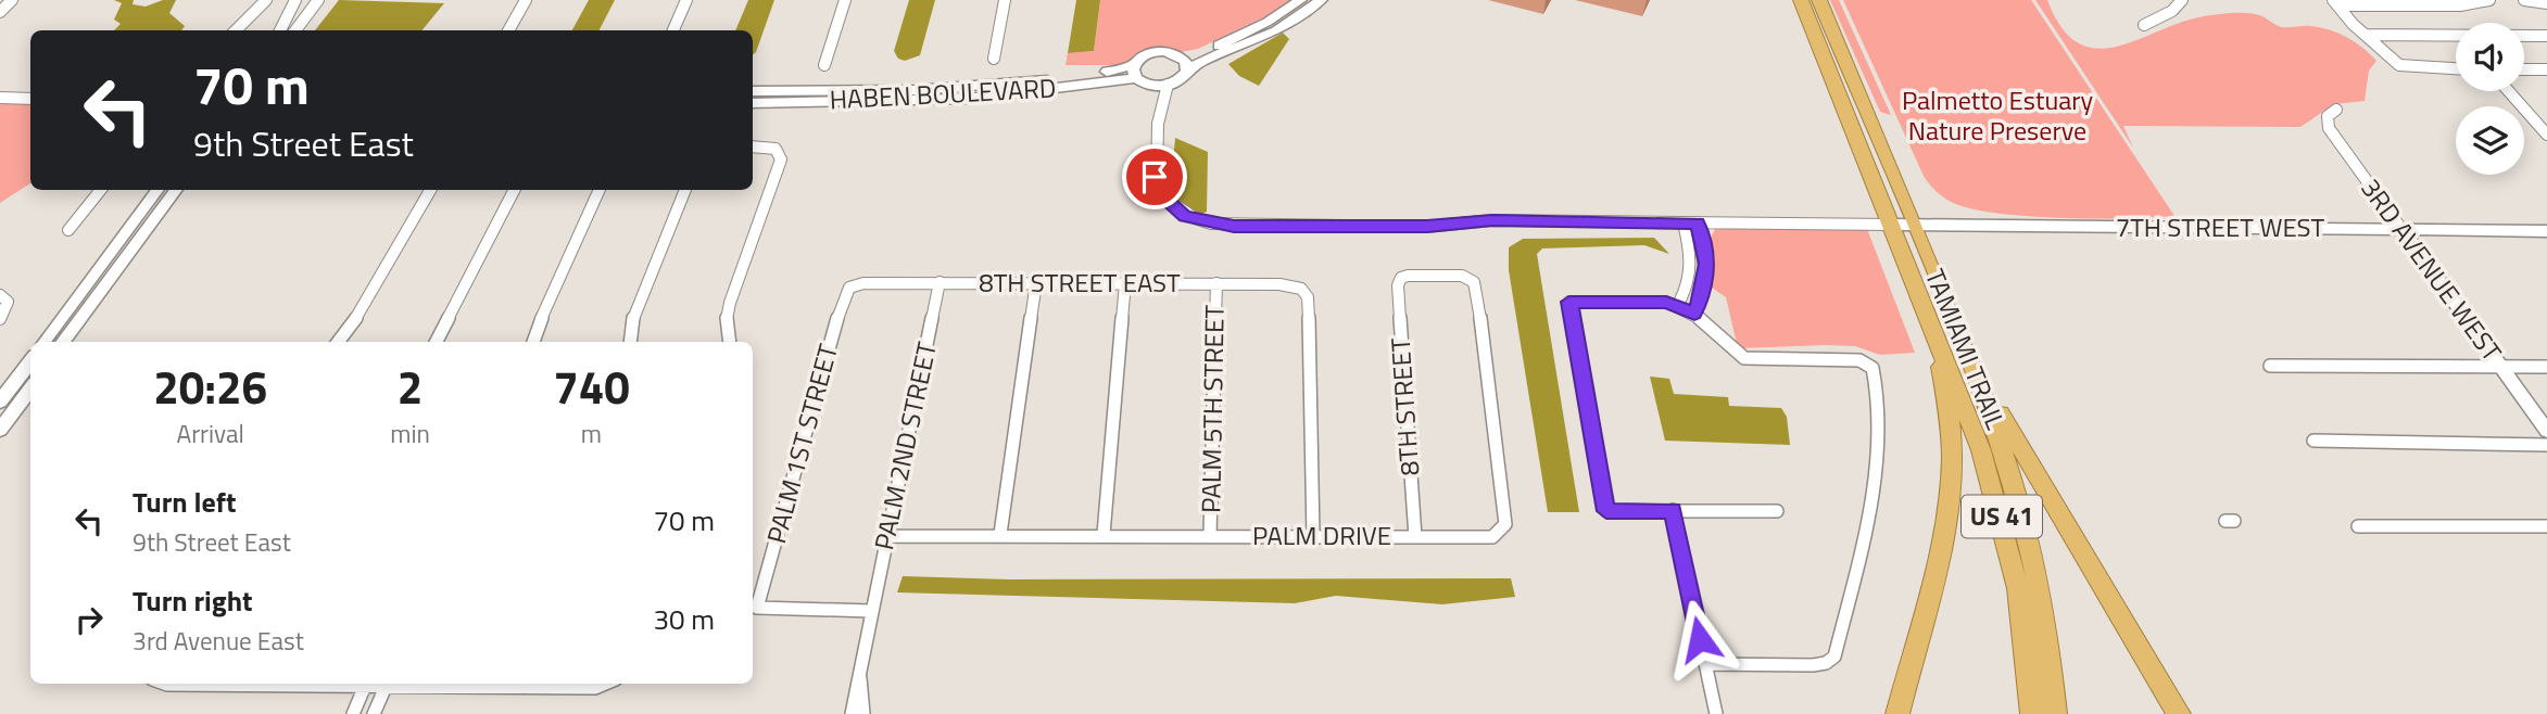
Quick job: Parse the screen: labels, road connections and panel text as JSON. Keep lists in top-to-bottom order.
{
  "streets": {
    "highway": ["TAMIAMI TRAIL", "US 41"],
    "street": [
      "HABEN BOULEVARD",
      "7TH STREET WEST",
      "3RD AVENUE WEST",
      "8TH STREET EAST",
      "8TH STREET",
      "PALM 5TH STREET",
      "PALM 1ST STREET",
      "PALM 2ND STREET",
      "PALM DRIVE"
    ]
  },
  "crossings": [
    ["7TH STREET WEST", "3RD AVENUE WEST"],
    ["7TH STREET WEST", "TAMIAMI TRAIL"],
    ["8TH STREET EAST", "PALM 5TH STREET"],
    ["8TH STREET EAST", "PALM 1ST STREET"],
    ["8TH STREET EAST", "PALM 2ND STREET"],
    ["8TH STREET EAST", "PALM DRIVE"],
    ["8TH STREET", "PALM DRIVE"],
    ["PALM 5TH STREET", "PALM DRIVE"],
    ["PALM 1ST STREET", "PALM 2ND STREET"],
    ["PALM 2ND STREET", "PALM DRIVE"]
  ],
  "parks": ["Palmetto Estuary Nature Preserve"],
  "page": {
    "turn": ["70 m", "9th Street East"],
    "eta": [
      "20:26",
      "Arrival",
      "2",
      "min",
      "740",
      "m"
    ],
    "list": [
      {
        "name": "Turn left",
        "note": "9th Street East",
        "value": "70 m"
      },
      {
        "name": "Turn right",
        "note": "3rd Avenue East",
        "value": "30 m"
      }
    ]
  }
}
